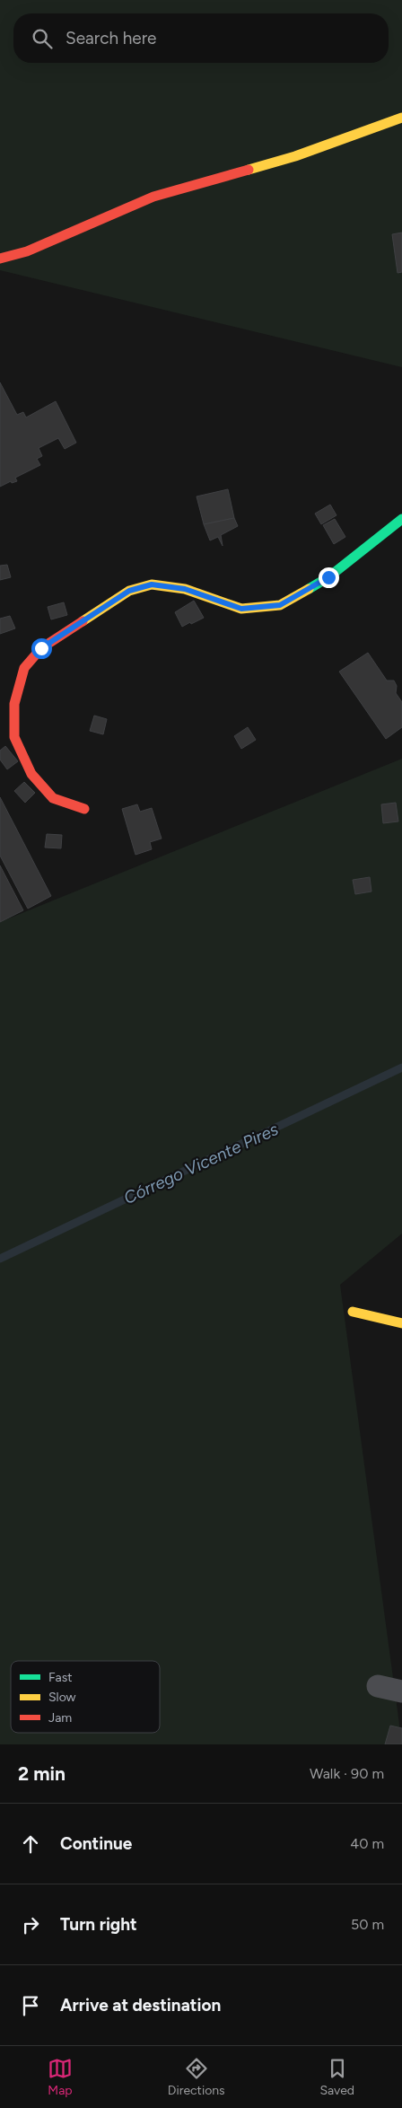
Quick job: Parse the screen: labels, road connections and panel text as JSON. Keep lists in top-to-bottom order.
{
  "water": ["Córrego Vicente Pires"],
  "legend": ["Fast", "Slow", "Jam"],
  "page": {
    "search": "Search here",
    "heading": ["2 min", "Walk · 90 m"],
    "list": [
      ["Continue", "40 m"],
      ["Turn right", "50 m"],
      "Arrive at destination"
    ],
    "nav": ["Map", "Directions", "Saved"]
  }
}
